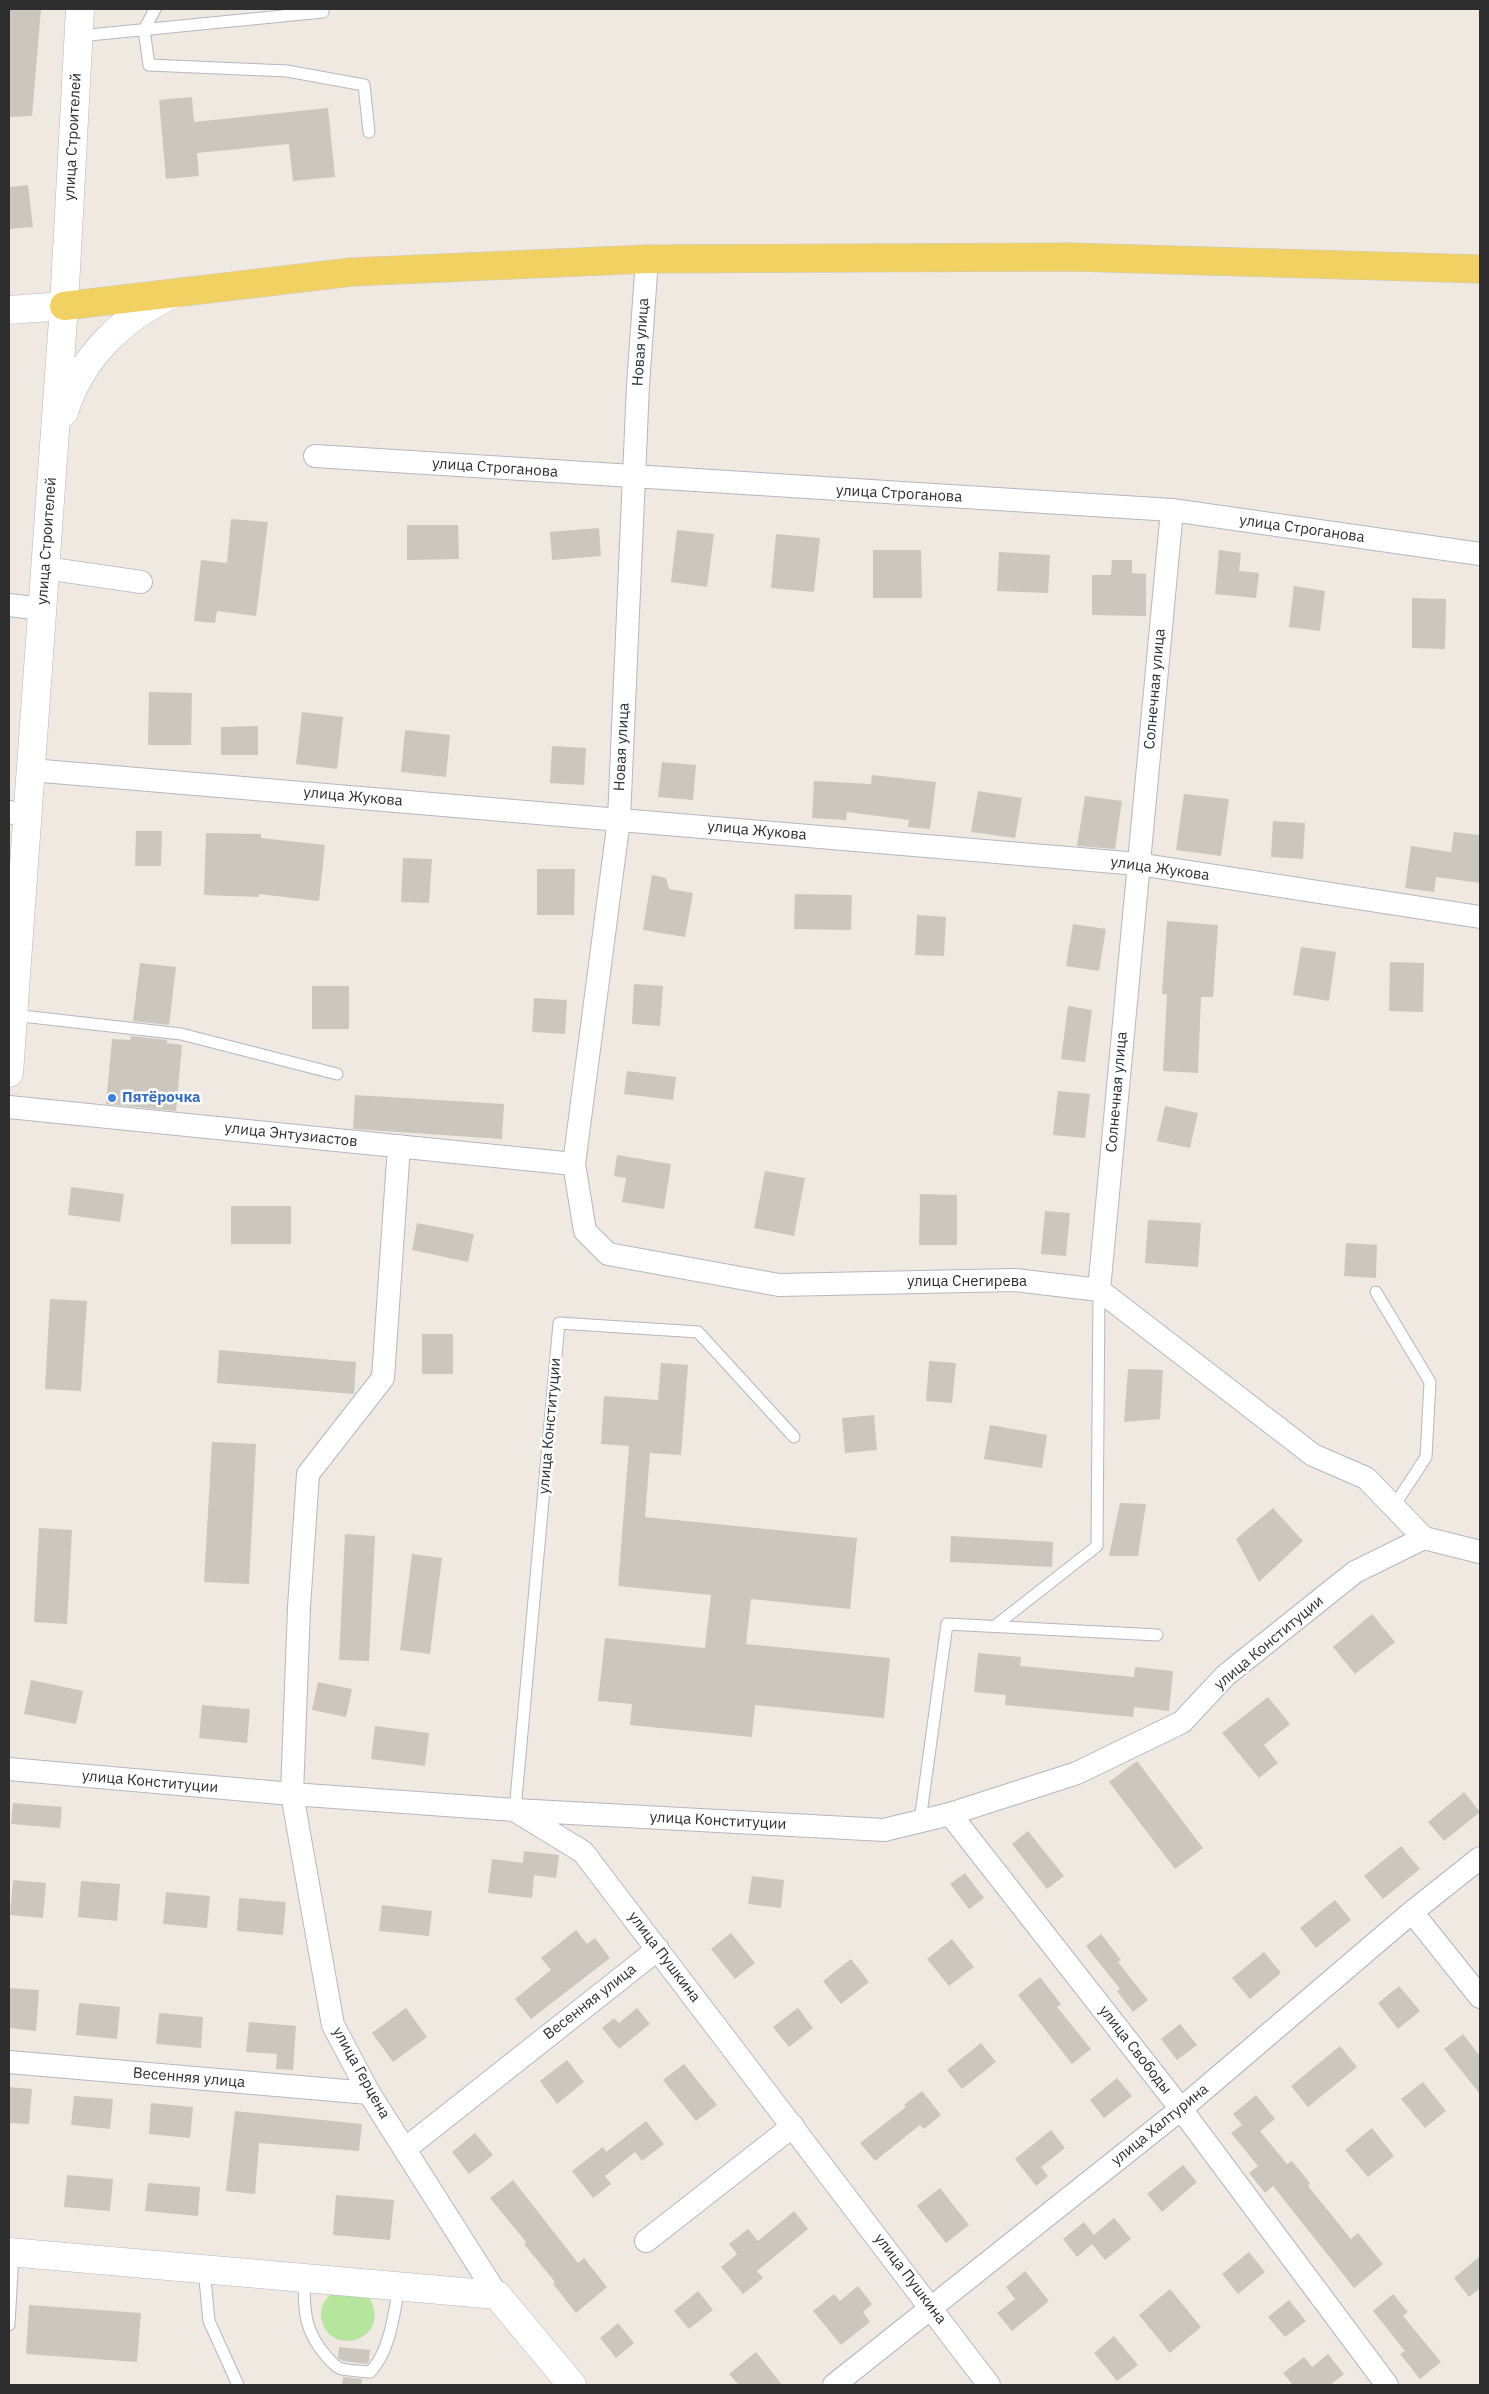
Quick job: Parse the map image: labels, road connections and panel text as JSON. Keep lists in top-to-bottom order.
{
  "streets": {
    "main road": ["улица Строителей", "улица Герцена"],
    "street": [
      "Новая улица",
      "улица Строганова",
      "Солнечная улица",
      "улица Жукова",
      "улица Энтузиастов",
      "улица Снегирева",
      "улица Конституции",
      "улица Пушкина",
      "Весенняя улица",
      "улица Свободы",
      "улица Халтурина"
    ]
  },
  "crossings": [
    ["улица Строителей", "улица Жукова"],
    ["Новая улица", "улица Строганова"],
    ["Новая улица", "улица Жукова"],
    ["Новая улица", "улица Энтузиастов"],
    ["Новая улица", "улица Снегирева"],
    ["улица Строганова", "Солнечная улица"],
    ["Солнечная улица", "улица Жукова"],
    ["Солнечная улица", "улица Снегирева"],
    ["улица Конституции", "улица Пушкина"],
    ["улица Конституции", "улица Свободы"],
    ["улица Конституции", "улица Герцена"],
    ["улица Пушкина", "Весенняя улица"],
    ["улица Пушкина", "улица Халтурина"],
    ["Весенняя улица", "улица Герцена"],
    ["улица Свободы", "улица Халтурина"]
  ],
  "places": ["Пятёрочка"]
}
